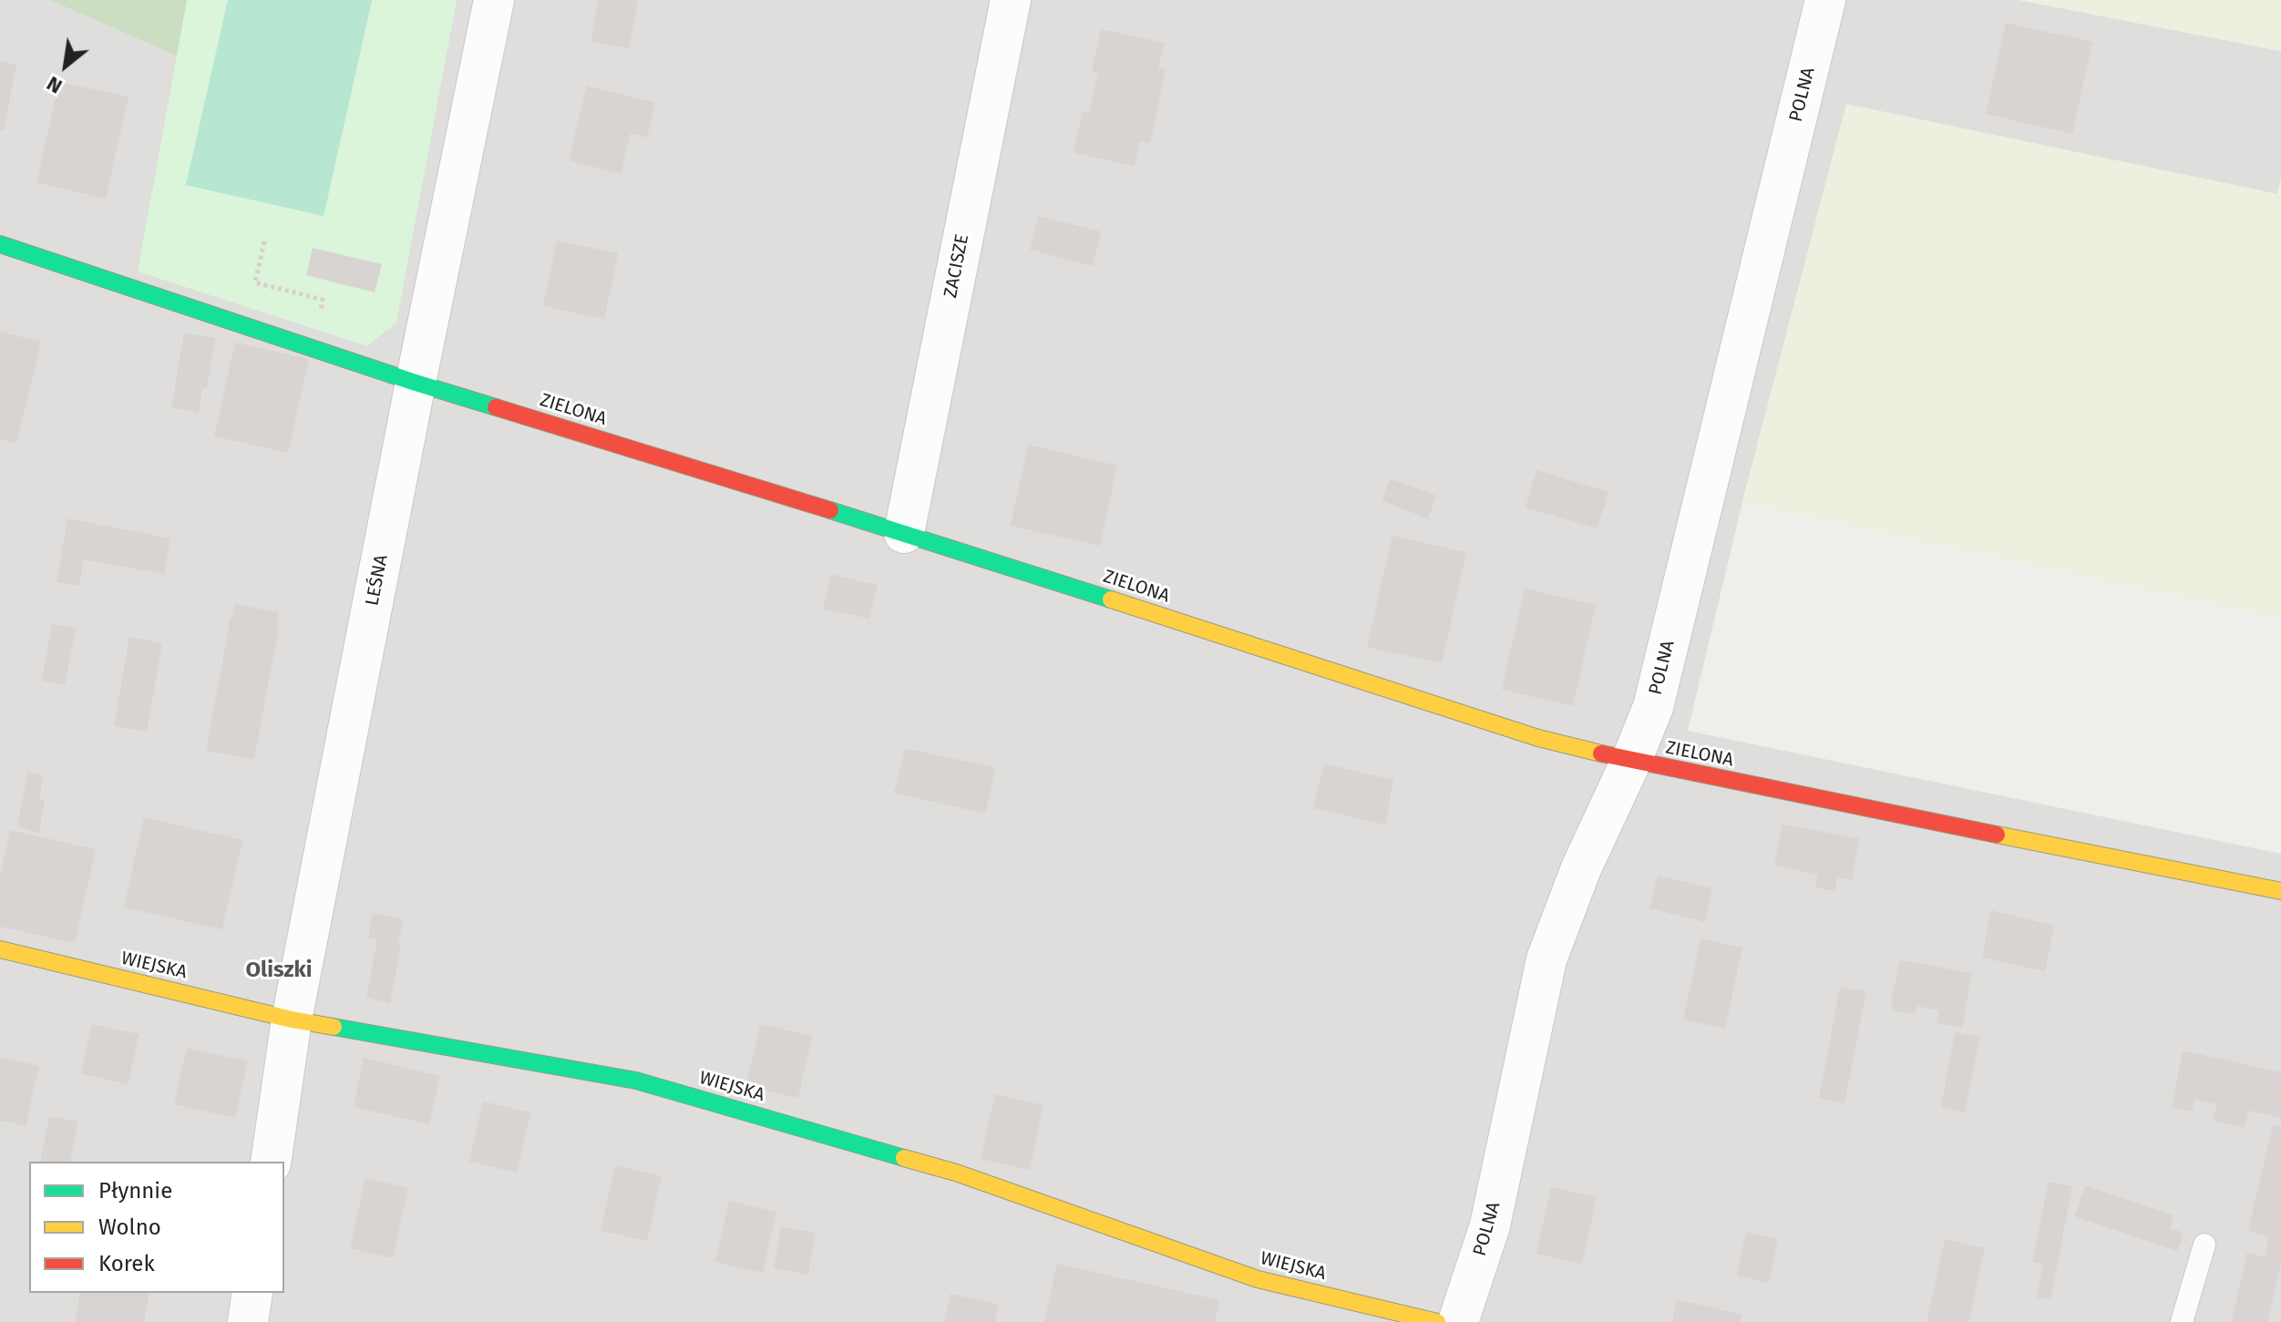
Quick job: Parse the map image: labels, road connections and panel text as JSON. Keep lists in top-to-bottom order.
{
  "streets": {
    "street": [
      "POLNA",
      "ZACISZE",
      "ZIELONA",
      "LEŚNA",
      "WIEJSKA"
    ]
  },
  "crossings": [
    ["POLNA", "ZIELONA"],
    ["ZACISZE", "ZIELONA"],
    ["ZIELONA", "LEŚNA"],
    ["LEŚNA", "WIEJSKA"]
  ],
  "districts": ["Oliszki"],
  "legend": ["Płynnie", "Wolno", "Korek"],
  "north": "bottom left"
}
